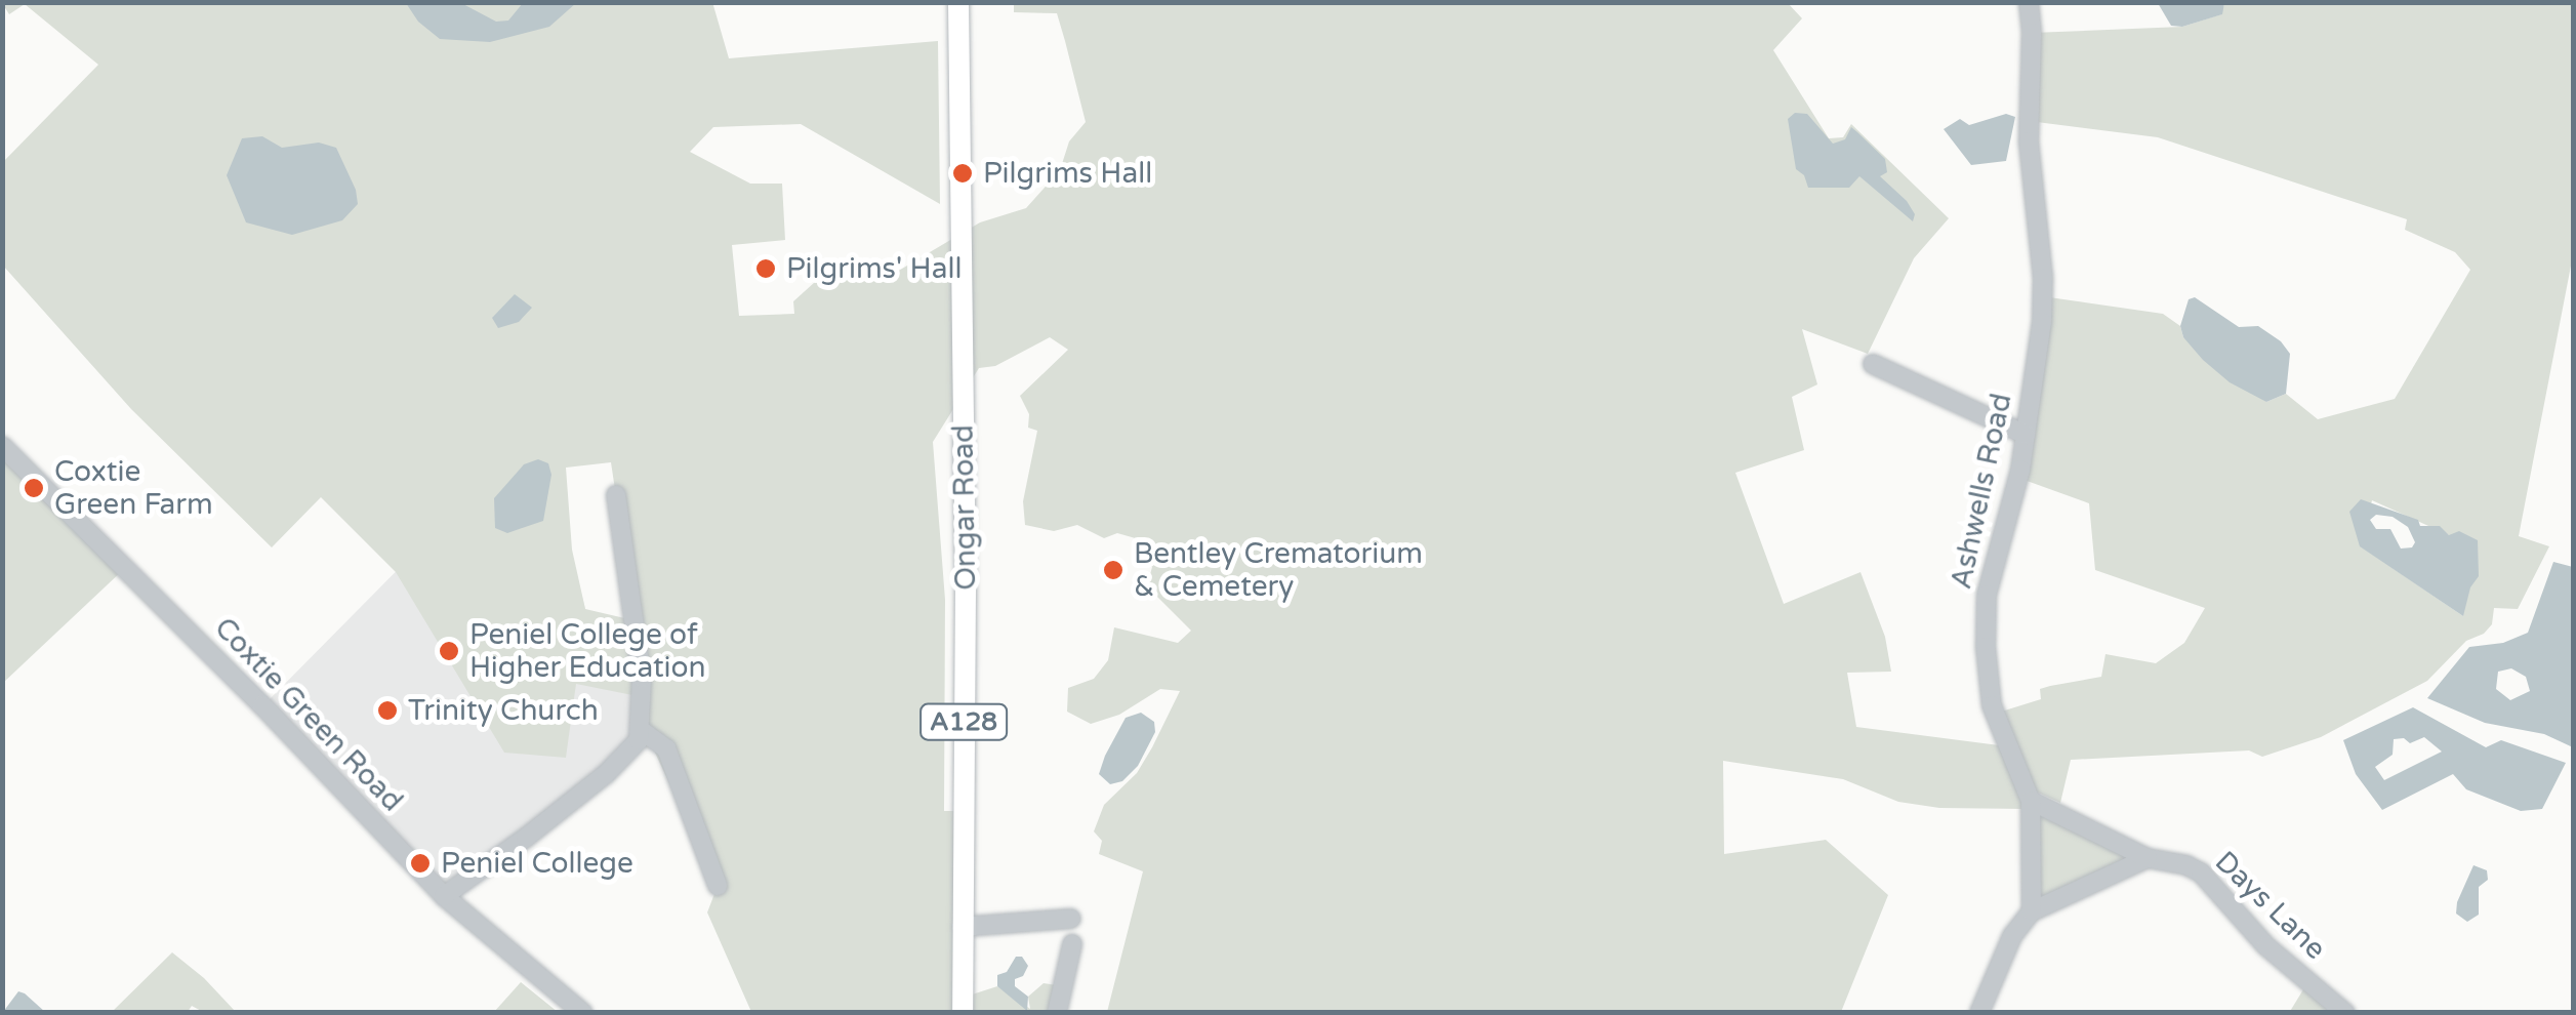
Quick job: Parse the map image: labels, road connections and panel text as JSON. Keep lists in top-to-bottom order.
{
  "streets": {
    "main road": ["Ongar Road", "A128"],
    "street": ["Ashwells Road", "Coxtie Green Road", "Days Lane"]
  },
  "crossings": [
    ["Ashwells Road", "Days Lane"]
  ],
  "places": [
    "Pilgrims Hall",
    "Pilgrims' Hall",
    "Coxtie Green Farm",
    "Bentley Crematorium & Cemetery",
    "Peniel College of Higher Education",
    "Trinity Church",
    "Peniel College"
  ]
}
